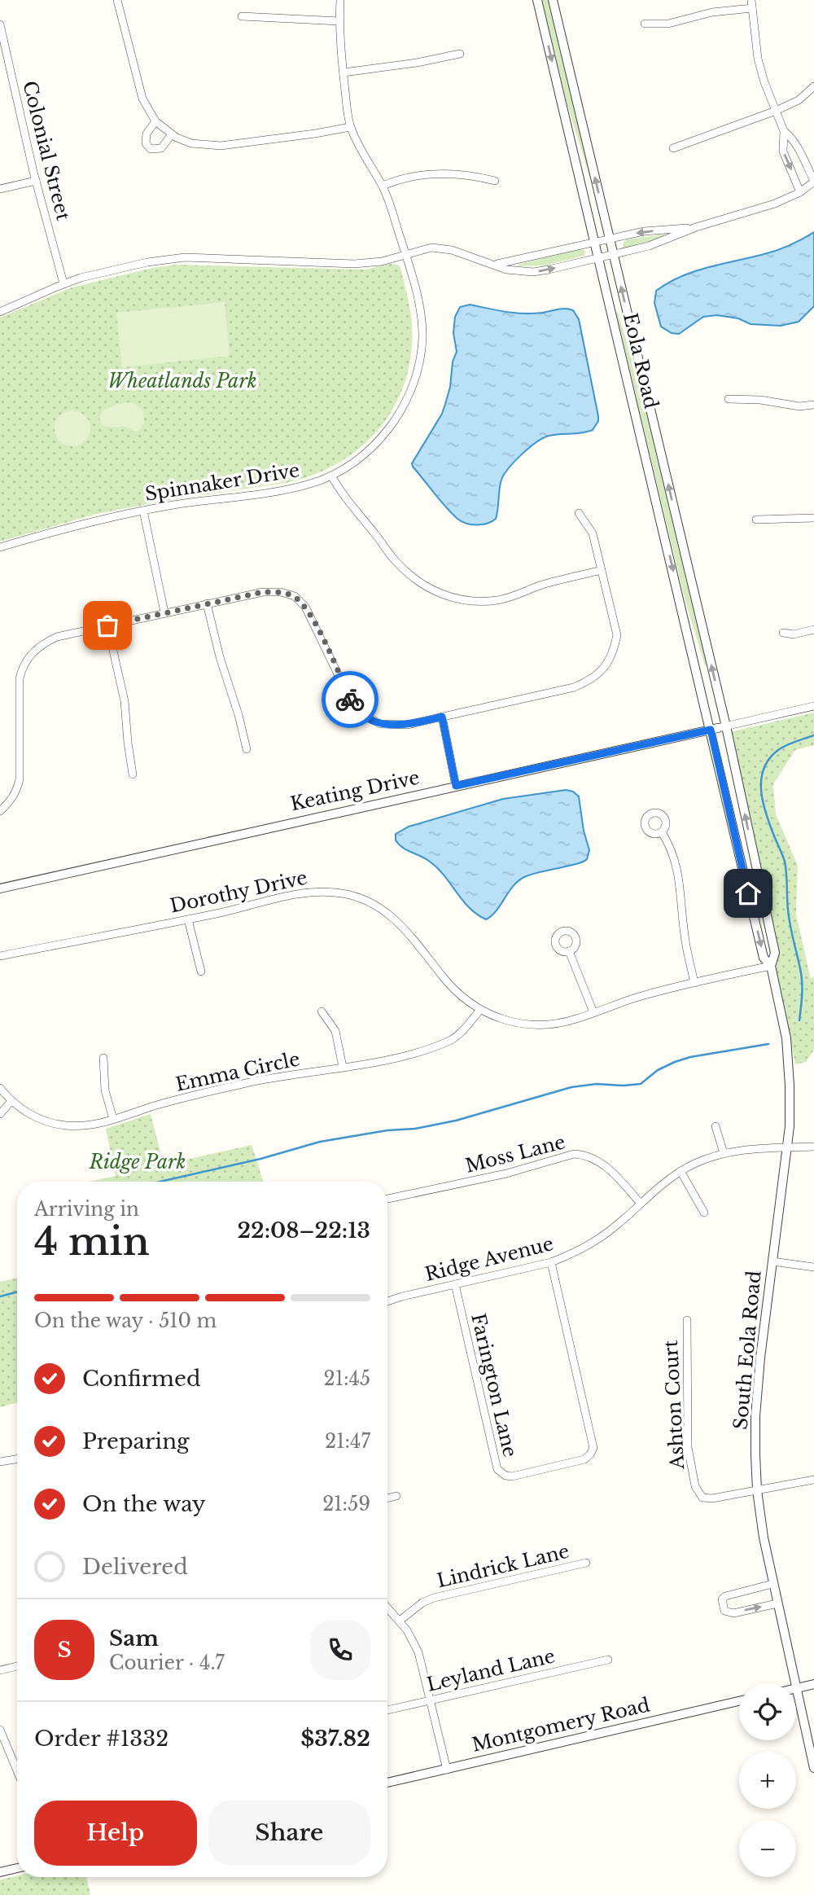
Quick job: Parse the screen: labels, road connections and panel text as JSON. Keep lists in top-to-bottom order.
{
  "streets": {
    "street": [
      "Colonial Street",
      "Eola Road",
      "Spinnaker Drive",
      "Keating Drive",
      "Dorothy Drive",
      "Emma Circle",
      "Moss Lane",
      "Ridge Avenue",
      "South Eola Road",
      "Farington Lane",
      "Ashton Court",
      "Lindrick Lane",
      "Leyland Lane",
      "Montgomery Road"
    ]
  },
  "crossings": [
    ["Eola Road", "Keating Drive"],
    ["Eola Road", "South Eola Road"],
    ["Keating Drive", "South Eola Road"],
    ["Dorothy Drive", "Emma Circle"],
    ["Dorothy Drive", "South Eola Road"],
    ["Moss Lane", "Ridge Avenue"],
    ["Ridge Avenue", "South Eola Road"],
    ["Ridge Avenue", "Farington Lane"],
    ["South Eola Road", "Ashton Court"]
  ],
  "parks": ["Wheatlands Park", "Ridge Park"],
  "page": {
    "heading": ["4 min", "Arriving in", "22:08–22:13"],
    "panel": [
      "Sam",
      "Courier · 4.7",
      "Order #1332",
      "$37.82"
    ],
    "bar": "On the way · 510 m",
    "list": [
      ["Confirmed", "21:45"],
      ["Preparing", "21:47"],
      ["On the way", "21:59"],
      "Delivered"
    ],
    "round": "S",
    "map_buttons": ["+", "−"],
    "buttons": ["Help", "Share"]
  }
}
